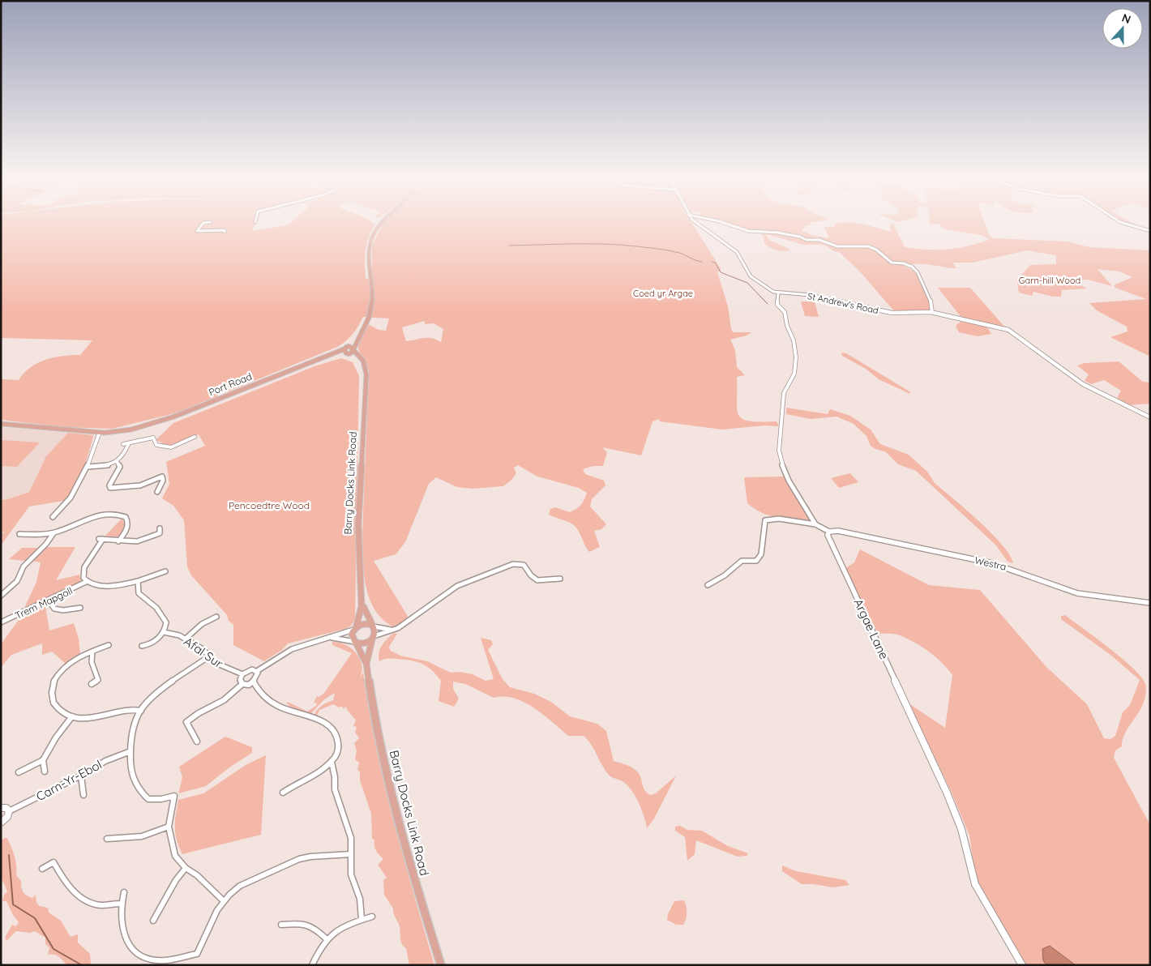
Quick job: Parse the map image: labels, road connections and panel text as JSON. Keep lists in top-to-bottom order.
{
  "streets": {
    "main road": ["Port Road", "Barry Docks Link Road"],
    "street": [
      "St Andrew's Road",
      "Westra",
      "Trem Mapgoll",
      "Argae Lane",
      "Afal Sur",
      "Carn-Yr-Ebol"
    ]
  },
  "crossings": [
    ["Westra", "Argae Lane"]
  ],
  "parks": ["Garn-hill Wood", "Coed yr Argae", "Pencoedtre Wood"],
  "north": "top"
}
